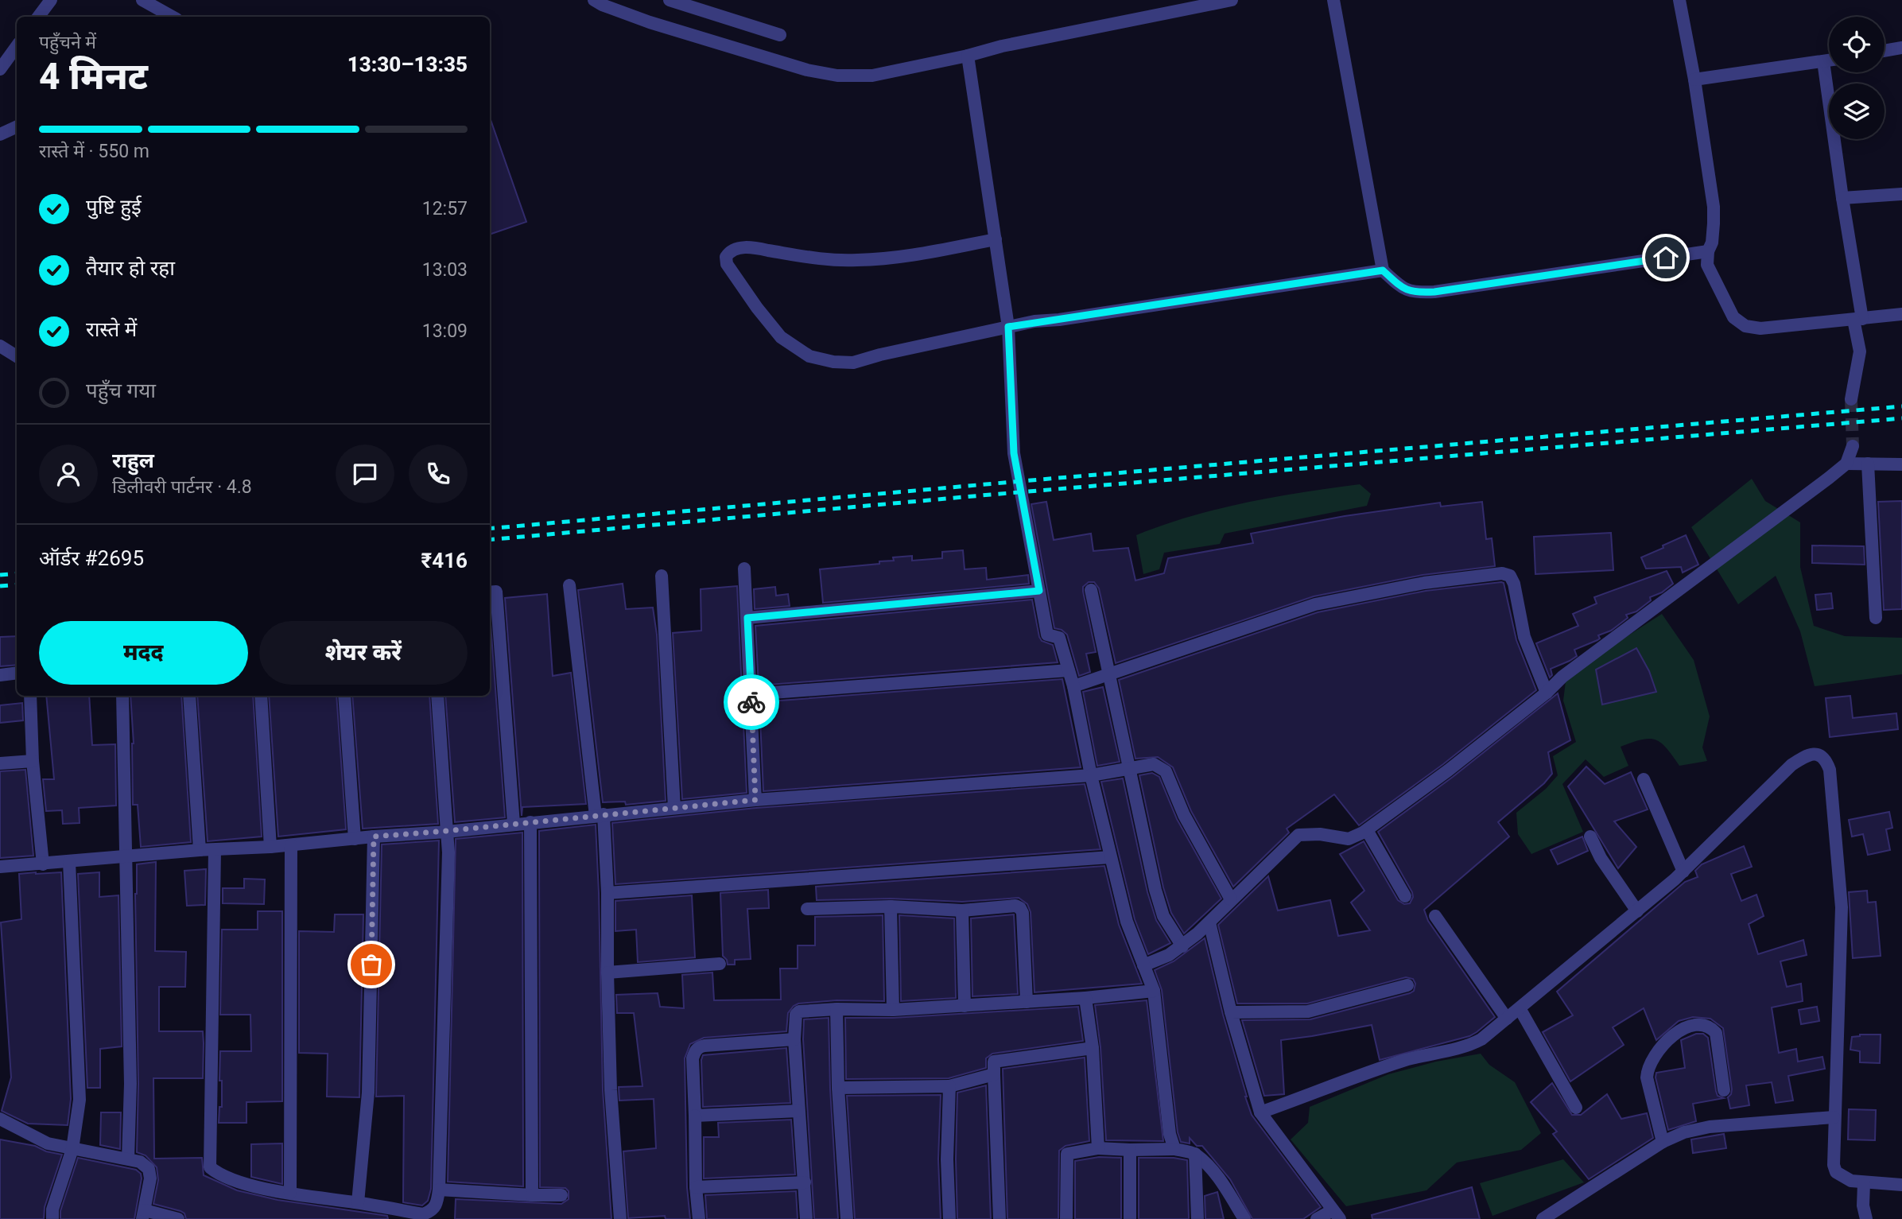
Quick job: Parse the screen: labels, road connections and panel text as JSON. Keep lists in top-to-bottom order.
{
  "page": {
    "heading": ["4 मिनट", "पहुँचने में", "13:30–13:35"],
    "panel": [
      "राहुल",
      "डिलीवरी पार्टनर · 4.8",
      "ऑर्डर #2695",
      "₹416"
    ],
    "bar": "रास्ते में · 550 m",
    "list": [
      ["पुष्टि हुई", "12:57"],
      ["तैयार हो रहा", "13:03"],
      ["रास्ते में", "13:09"],
      "पहुँच गया"
    ],
    "buttons": ["मदद", "शेयर करें"]
  }
}
